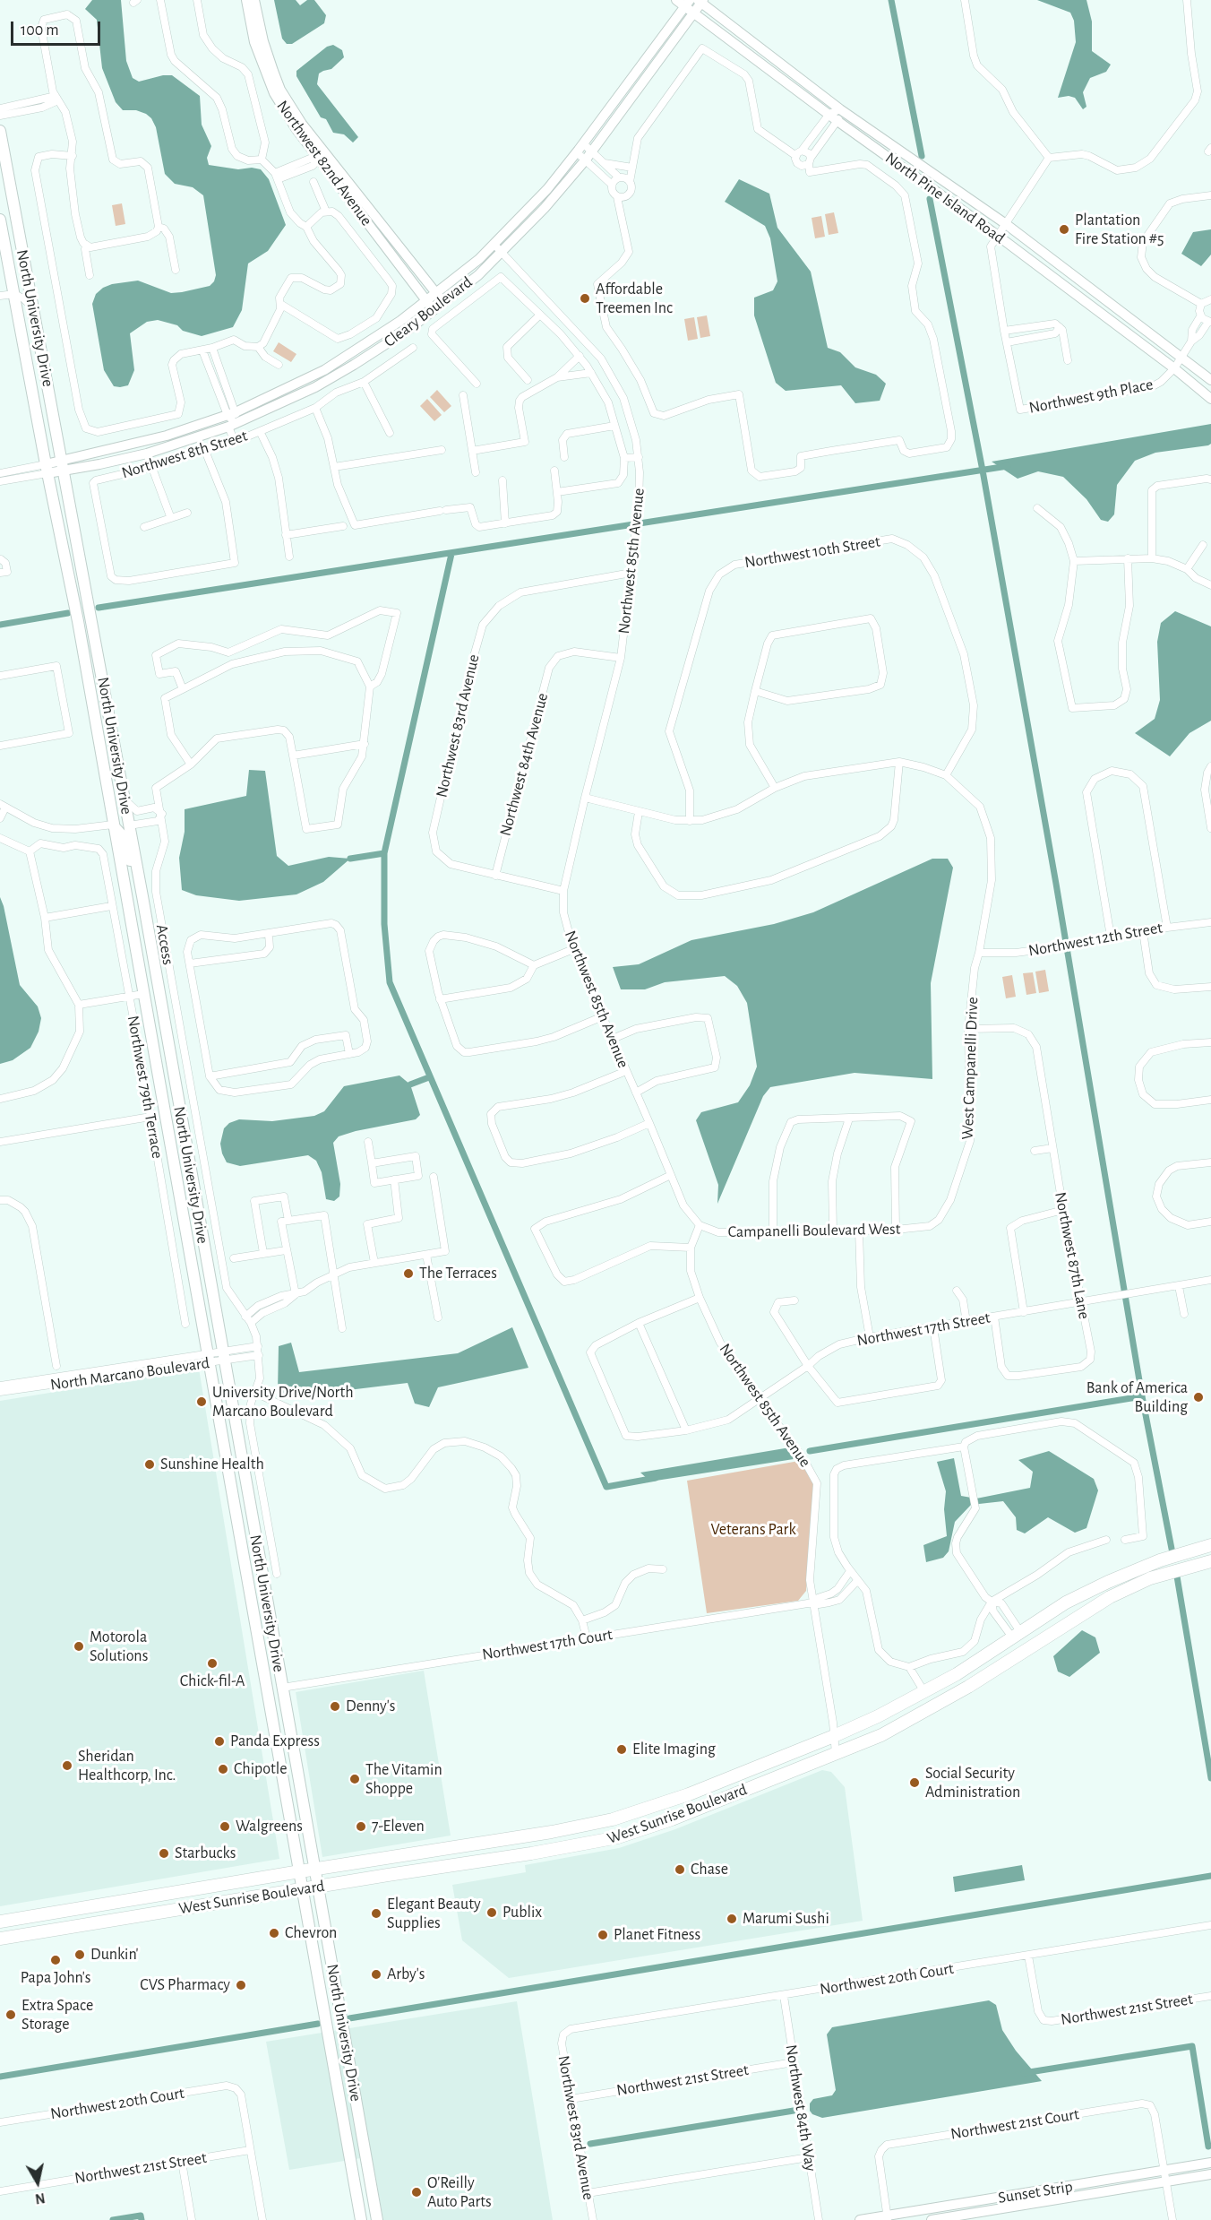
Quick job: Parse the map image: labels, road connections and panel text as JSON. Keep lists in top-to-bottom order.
{
  "streets": {
    "highway": ["West Sunrise Boulevard"],
    "main road": ["North University Drive"],
    "street": [
      "Northwest 82nd Avenue",
      "North Pine Island Road",
      "Cleary Boulevard",
      "Northwest 9th Place",
      "Northwest 8th Street",
      "Northwest 10th Street",
      "Northwest 85th Avenue",
      "Northwest 83rd Avenue",
      "Northwest 84th Avenue",
      "Northwest 12th Street",
      "Access",
      "West Campanelli Drive",
      "Northwest 79th Terrace",
      "Campanelli Boulevard West",
      "Northwest 87th Lane",
      "Northwest 17th Street",
      "North Marcano Boulevard",
      "Northwest 17th Court",
      "Northwest 20th Court",
      "Northwest 21st Street",
      "Northwest 84th Way",
      "Northwest 21st Court",
      "Sunset Strip"
    ]
  },
  "crossings": [
    ["Northwest 82nd Avenue", "Cleary Boulevard"],
    ["North Pine Island Road", "Cleary Boulevard"],
    ["North Pine Island Road", "Northwest 9th Place"],
    ["Cleary Boulevard", "North University Drive"],
    ["Cleary Boulevard", "Northwest 85th Avenue"],
    ["North University Drive", "North Marcano Boulevard"],
    ["North University Drive", "Northwest 17th Court"],
    ["North University Drive", "West Sunrise Boulevard"],
    ["Northwest 10th Street", "West Campanelli Drive"],
    ["Northwest 85th Avenue", "Northwest 83rd Avenue"],
    ["Northwest 85th Avenue", "Northwest 84th Avenue"],
    ["Northwest 85th Avenue", "Campanelli Boulevard West"],
    ["Northwest 85th Avenue", "Northwest 17th Street"],
    ["Northwest 85th Avenue", "Northwest 17th Court"],
    ["Northwest 85th Avenue", "West Sunrise Boulevard"],
    ["Northwest 83rd Avenue", "Northwest 84th Avenue"],
    ["Northwest 83rd Avenue", "Northwest 20th Court"],
    ["Northwest 83rd Avenue", "Northwest 21st Street"],
    ["Northwest 12th Street", "West Campanelli Drive"],
    ["West Campanelli Drive", "Campanelli Boulevard West"],
    ["West Campanelli Drive", "Northwest 87th Lane"],
    ["Northwest 87th Lane", "Northwest 17th Street"],
    ["Northwest 20th Court", "Northwest 21st Street"],
    ["Northwest 20th Court", "Northwest 84th Way"],
    ["Northwest 21st Street", "Northwest 84th Way"],
    ["Northwest 21st Court", "Sunset Strip"]
  ],
  "parks": ["Veterans Park"],
  "places": [
    "Plantation Fire Station #5",
    "Affordable Treemen Inc",
    "The Terraces",
    "Bank of America Building",
    "University Drive/North Marcano Boulevard",
    "Sunshine Health",
    "Motorola Solutions",
    "Chick-fil-A",
    "Denny's",
    "Panda Express",
    "Elite Imaging",
    "Sheridan Healthcorp, Inc.",
    "Chipotle",
    "The Vitamin Shoppe",
    "Social Security Administration",
    "Walgreens",
    "7-Eleven",
    "Starbucks",
    "Chase",
    "Publix",
    "Elegant Beauty Supplies",
    "Marumi Sushi",
    "Chevron",
    "Planet Fitness",
    "Dunkin'",
    "Papa John's",
    "Arby's",
    "CVS Pharmacy",
    "Extra Space Storage",
    "O'Reilly Auto Parts"
  ],
  "scale_bar": "100 m",
  "north": "bottom"
}
